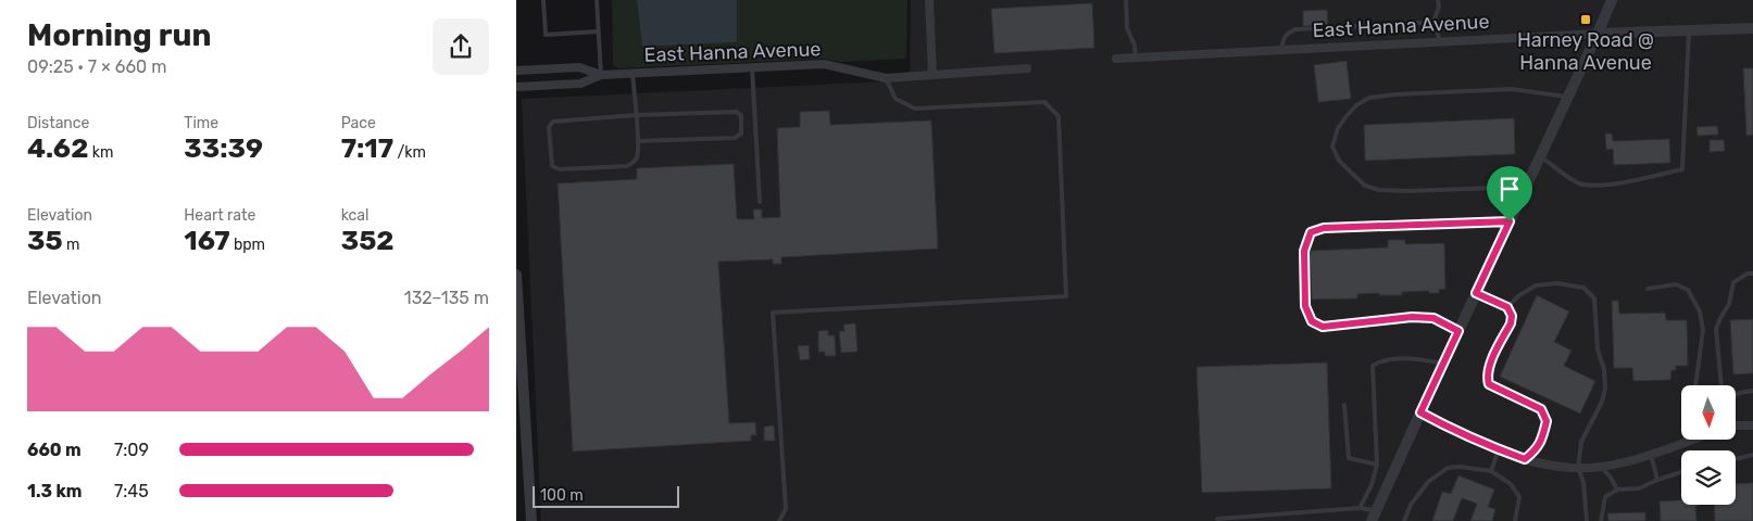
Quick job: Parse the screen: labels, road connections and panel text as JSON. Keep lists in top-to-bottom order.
{
  "streets": {
    "street": ["East Hanna Avenue"]
  },
  "places": {
    "transit": ["Harney Road @ Hanna Avenue"]
  },
  "scale_bar": "100 m",
  "north": "bottom",
  "page": {
    "heading": ["Morning run", "09:25 · 7 × 660 m"],
    "stats": [
      ["Distance", "4.62 km"],
      ["Time", "33:39"],
      ["Pace", "7:17 /km"],
      ["Elevation", "35 m"],
      ["Heart rate", "167 bpm"],
      ["kcal", "352"]
    ],
    "chart": ["Elevation", "132–135 m"],
    "list": [
      {
        "name": "660 m",
        "note": "7:09"
      },
      {
        "name": "1.3 km",
        "note": "7:45"
      }
    ],
    "scale": "100 m"
  }
}
